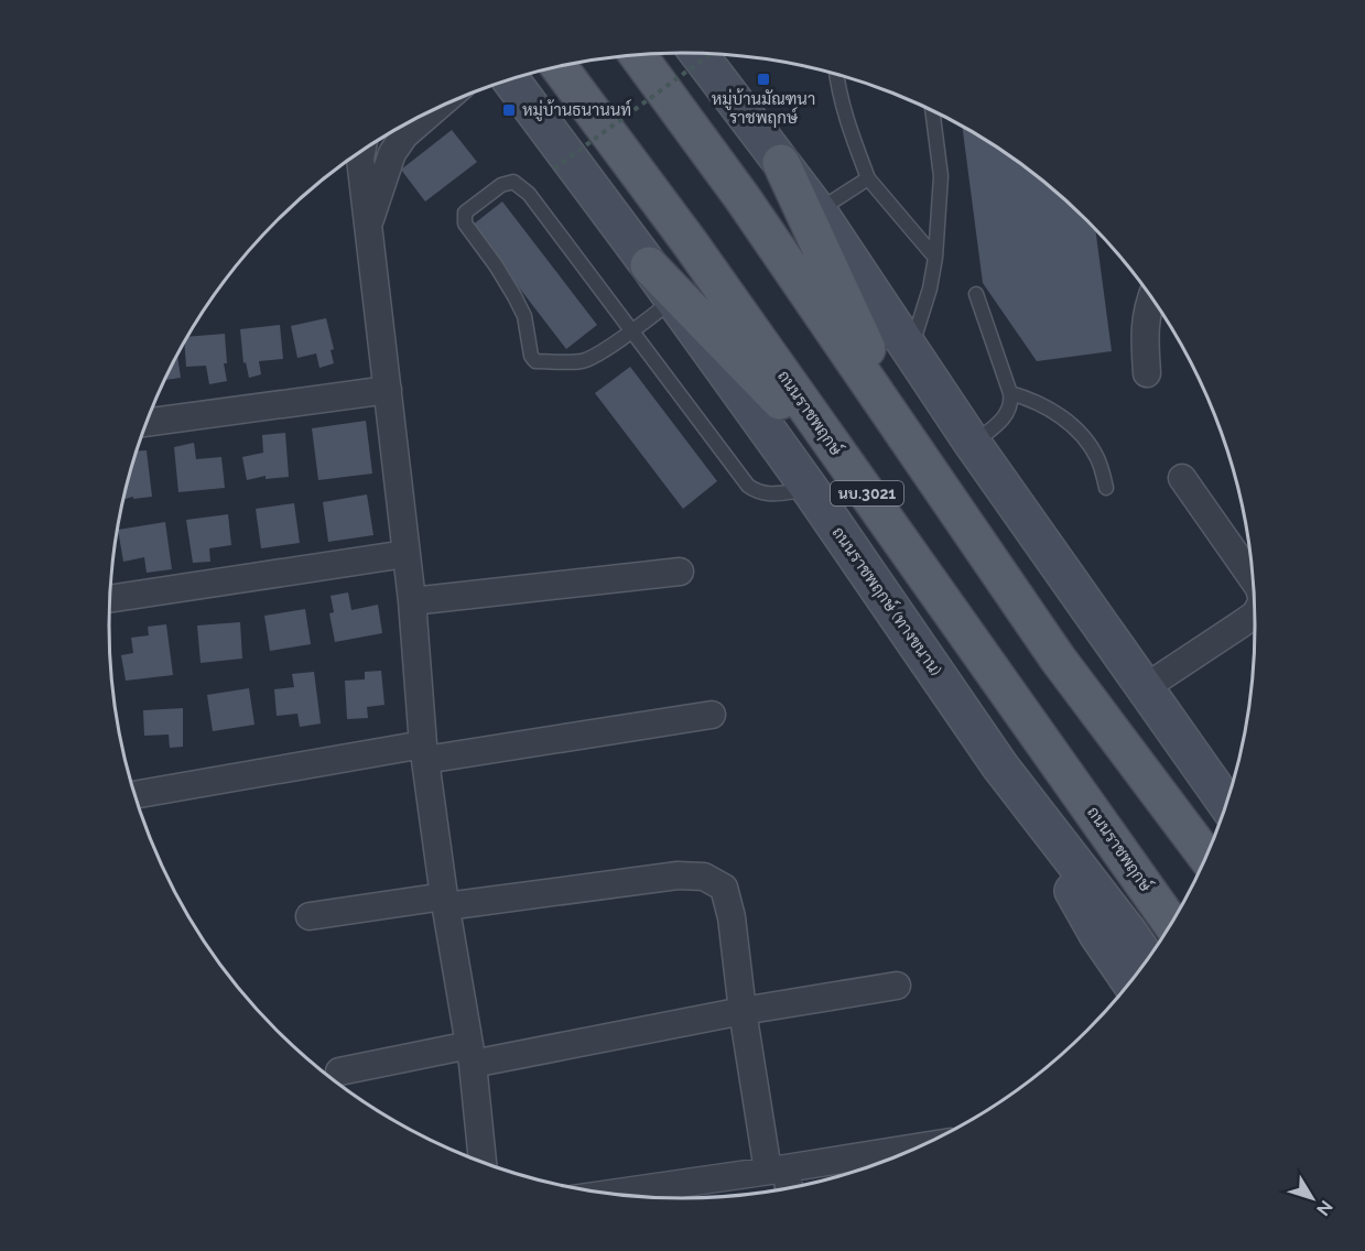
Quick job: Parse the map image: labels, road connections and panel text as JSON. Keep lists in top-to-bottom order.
{
  "streets": {
    "main road": ["ถนนราชพฤกษ์", "นบ.3021", "ถนนราชพฤกษ์ (ทางขนาน)"]
  },
  "places": {
    "transit": ["หมู่บ้านมัณฑนา ราชพฤกษ์", "หมู่บ้านธนานนท์"]
  },
  "north": "bottom right"
}
